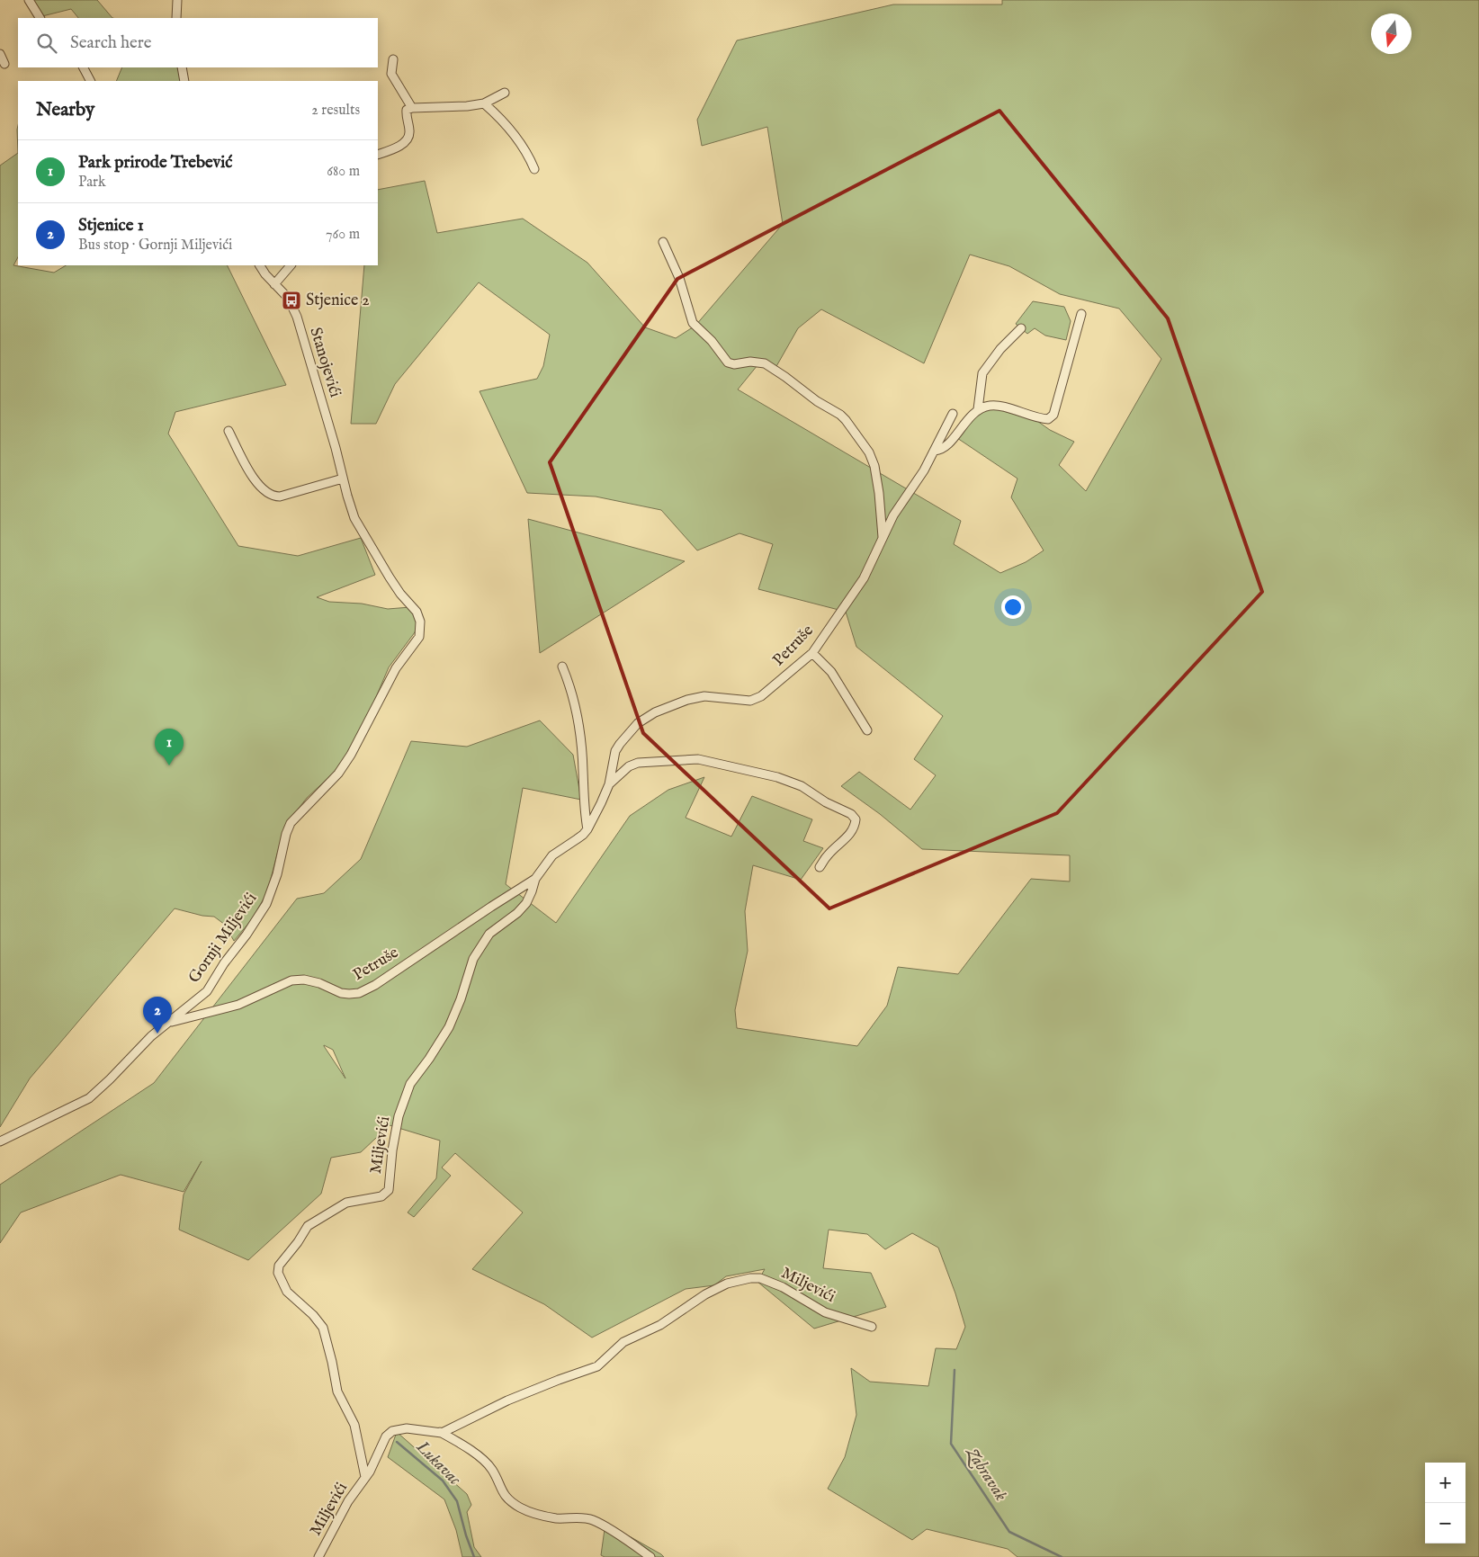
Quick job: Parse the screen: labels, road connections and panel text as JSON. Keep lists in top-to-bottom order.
{
  "streets": {
    "street": [
      "Stanojevići",
      "Petruše",
      "Gornji Miljevići",
      "Miljevići"
    ]
  },
  "crossings": [
    ["Stanojevići", "Gornji Miljevići"],
    ["Petruše", "Gornji Miljevići"],
    ["Petruše", "Miljevići"]
  ],
  "water": ["Lukavac", "Zabravak"],
  "places": {
    "bus stop": ["Stjenice 2"]
  },
  "north": "bottom",
  "page": {
    "search": "Search here",
    "heading": ["Nearby", "2 results"],
    "list": [
      {
        "mark": "1",
        "name": "Park prirode Trebević",
        "note": "Park",
        "value": "680 m"
      },
      {
        "mark": "2",
        "name": "Stjenice 1",
        "note": "Bus stop · Gornji Miljevići",
        "value": "760 m"
      }
    ],
    "pins": ["1", "2"],
    "map_buttons": ["+", "−"]
  }
}
